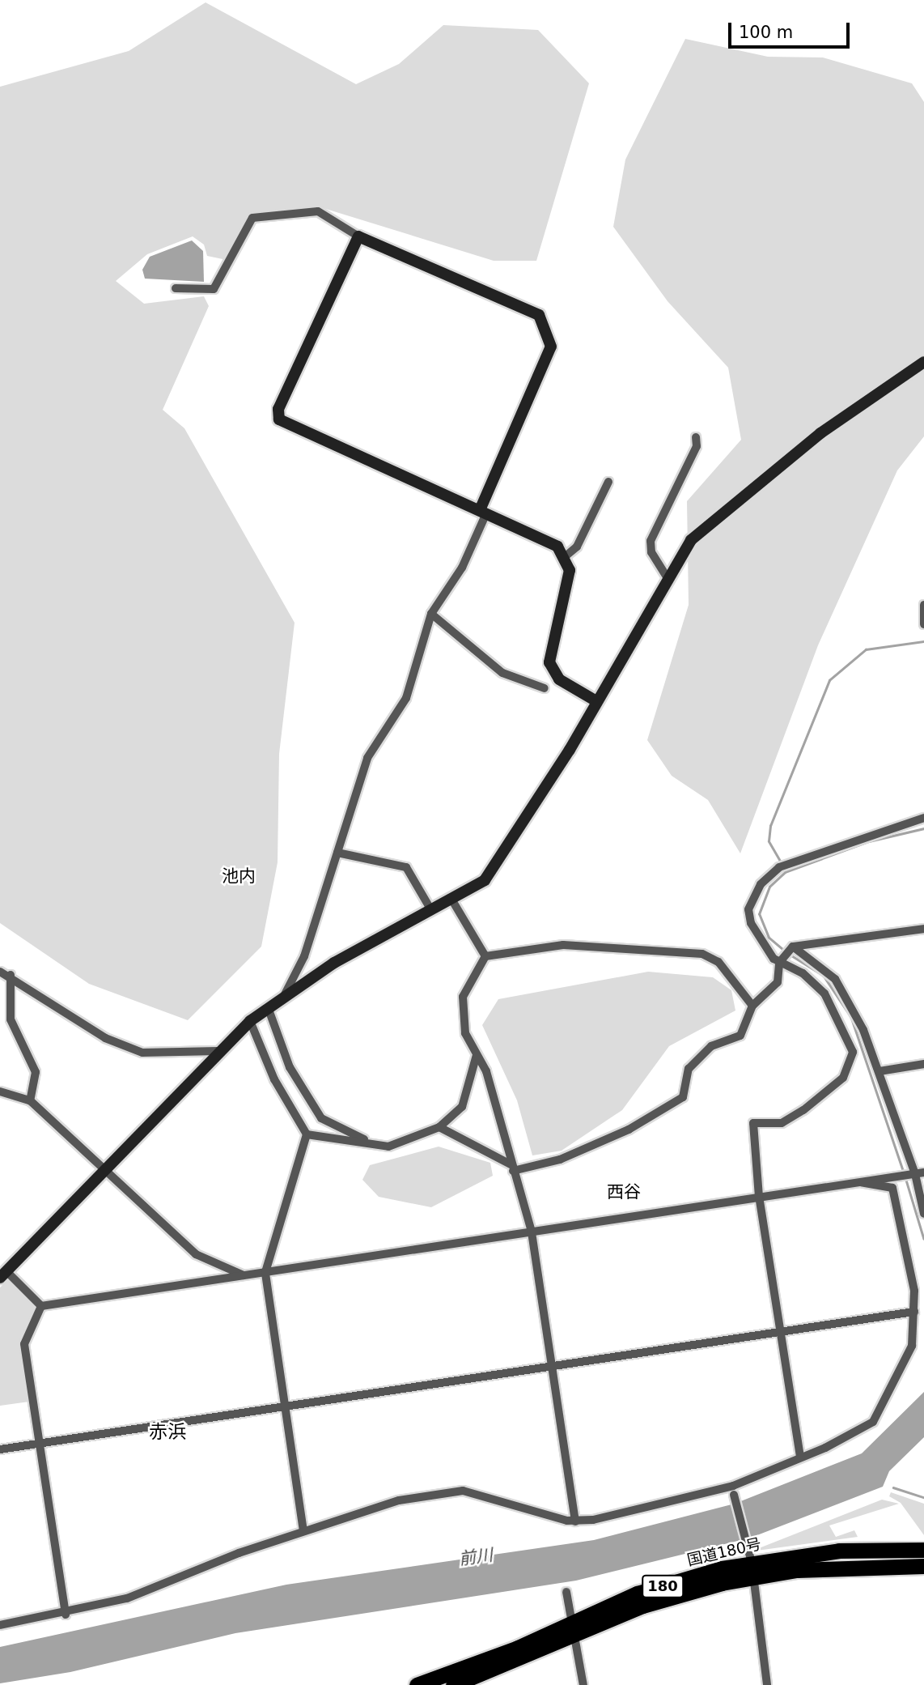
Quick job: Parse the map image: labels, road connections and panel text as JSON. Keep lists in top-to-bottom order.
{
  "streets": {
    "highway": ["国道180号", "180"]
  },
  "districts": ["池内", "西谷", "赤浜"],
  "water": ["前川"],
  "scale_bar": "100 m"
}
